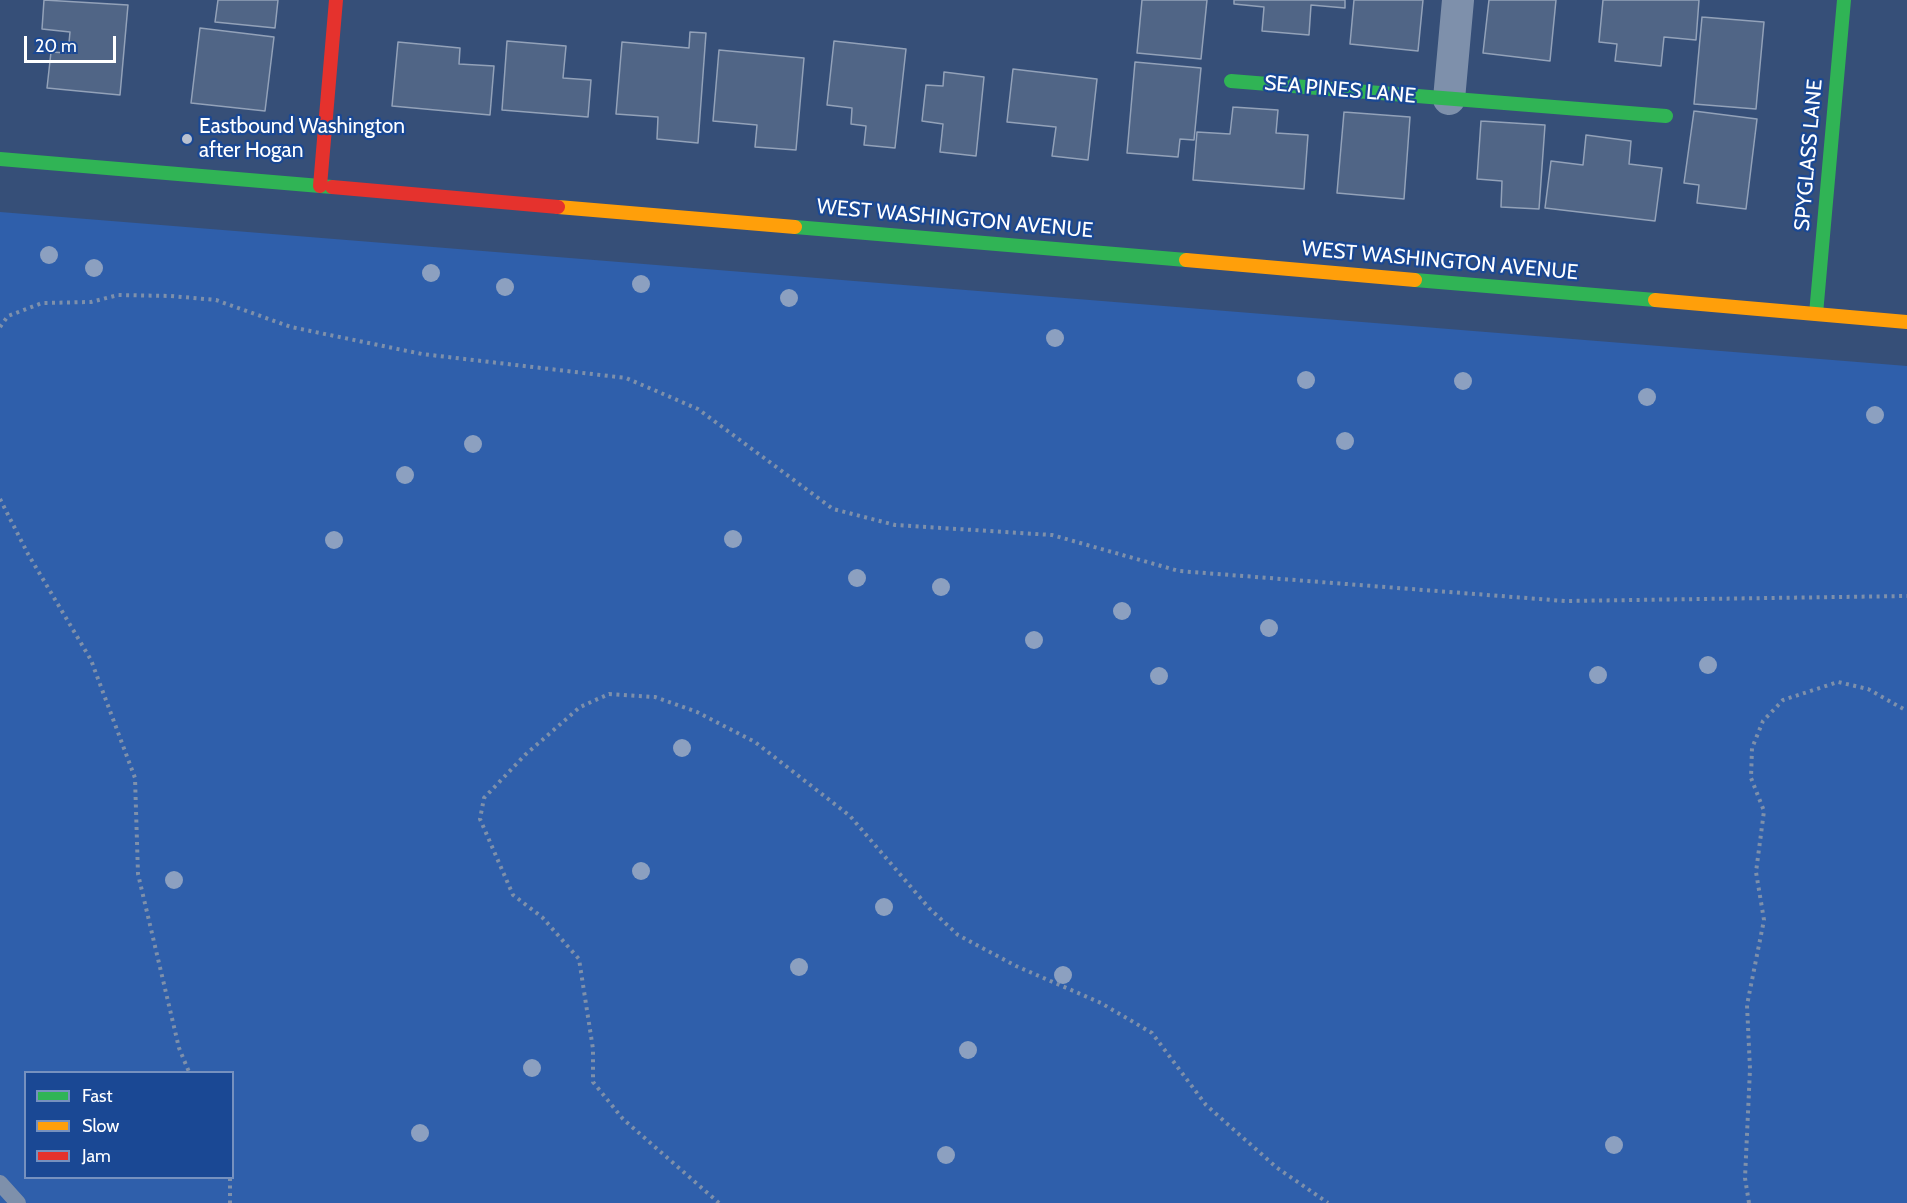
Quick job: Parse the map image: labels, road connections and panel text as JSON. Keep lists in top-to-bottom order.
{
  "streets": {
    "main road": ["SEA PINES LANE", "SPYGLASS LANE", "WEST WASHINGTON AVENUE"]
  },
  "crossings": [
    ["SPYGLASS LANE", "WEST WASHINGTON AVENUE"]
  ],
  "places": ["Eastbound Washington after Hogan"],
  "legend": ["Fast", "Slow", "Jam"],
  "scale_bar": "20 m"
}
